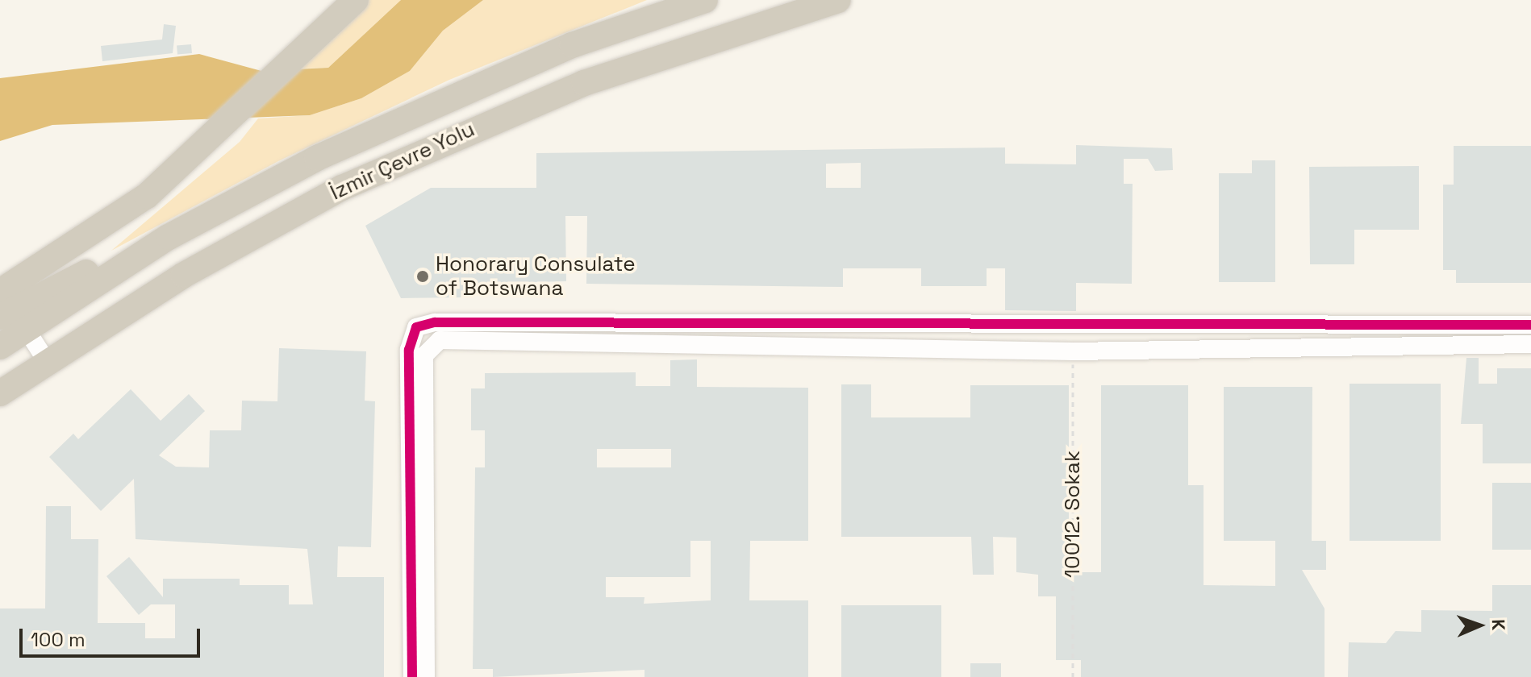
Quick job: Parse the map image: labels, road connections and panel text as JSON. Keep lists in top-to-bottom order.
{
  "streets": {
    "highway": ["İzmir Çevre Yolu"],
    "path": ["10012. Sokak"]
  },
  "places": ["Honorary Consulate of Botswana"],
  "scale_bar": "100 m",
  "north": "right"
}
